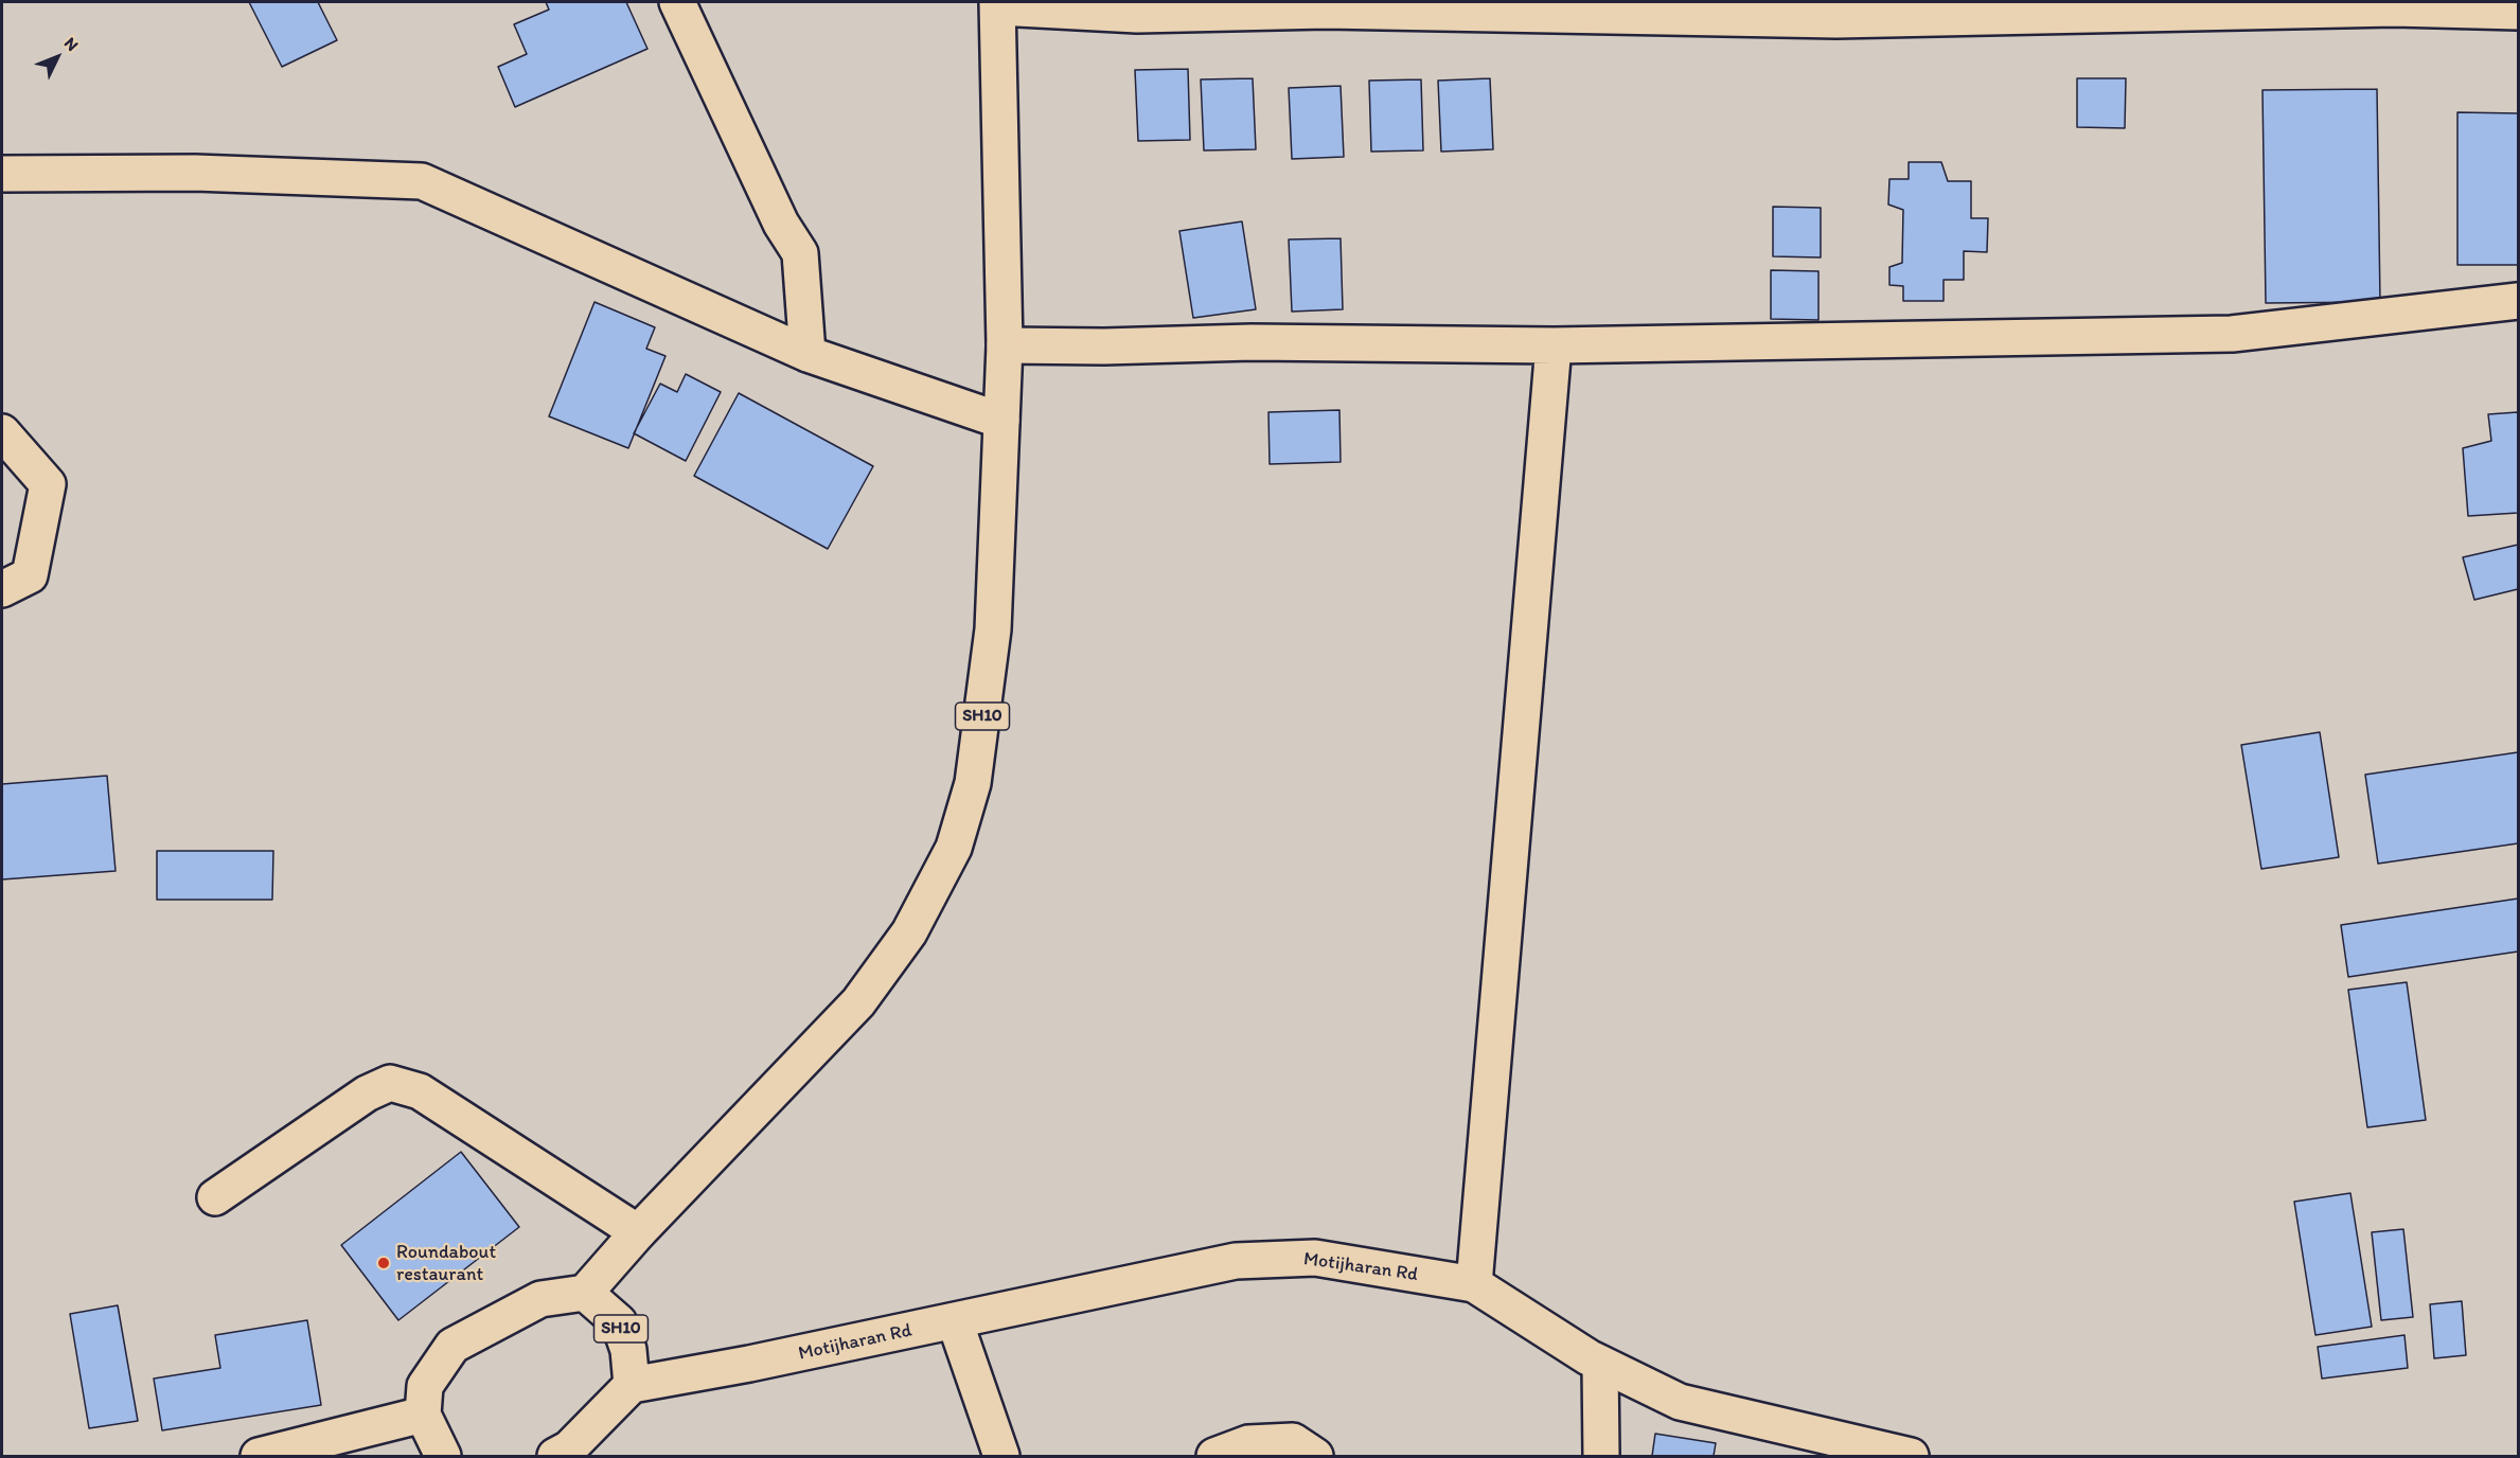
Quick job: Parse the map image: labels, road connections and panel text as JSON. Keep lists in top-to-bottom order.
{
  "streets": {
    "street": ["SH10", "Motijharan Rd"]
  },
  "crossings": [
    ["SH10", "Motijharan Rd"]
  ],
  "places": ["Roundabout restaurant"],
  "north": "top right"
}
